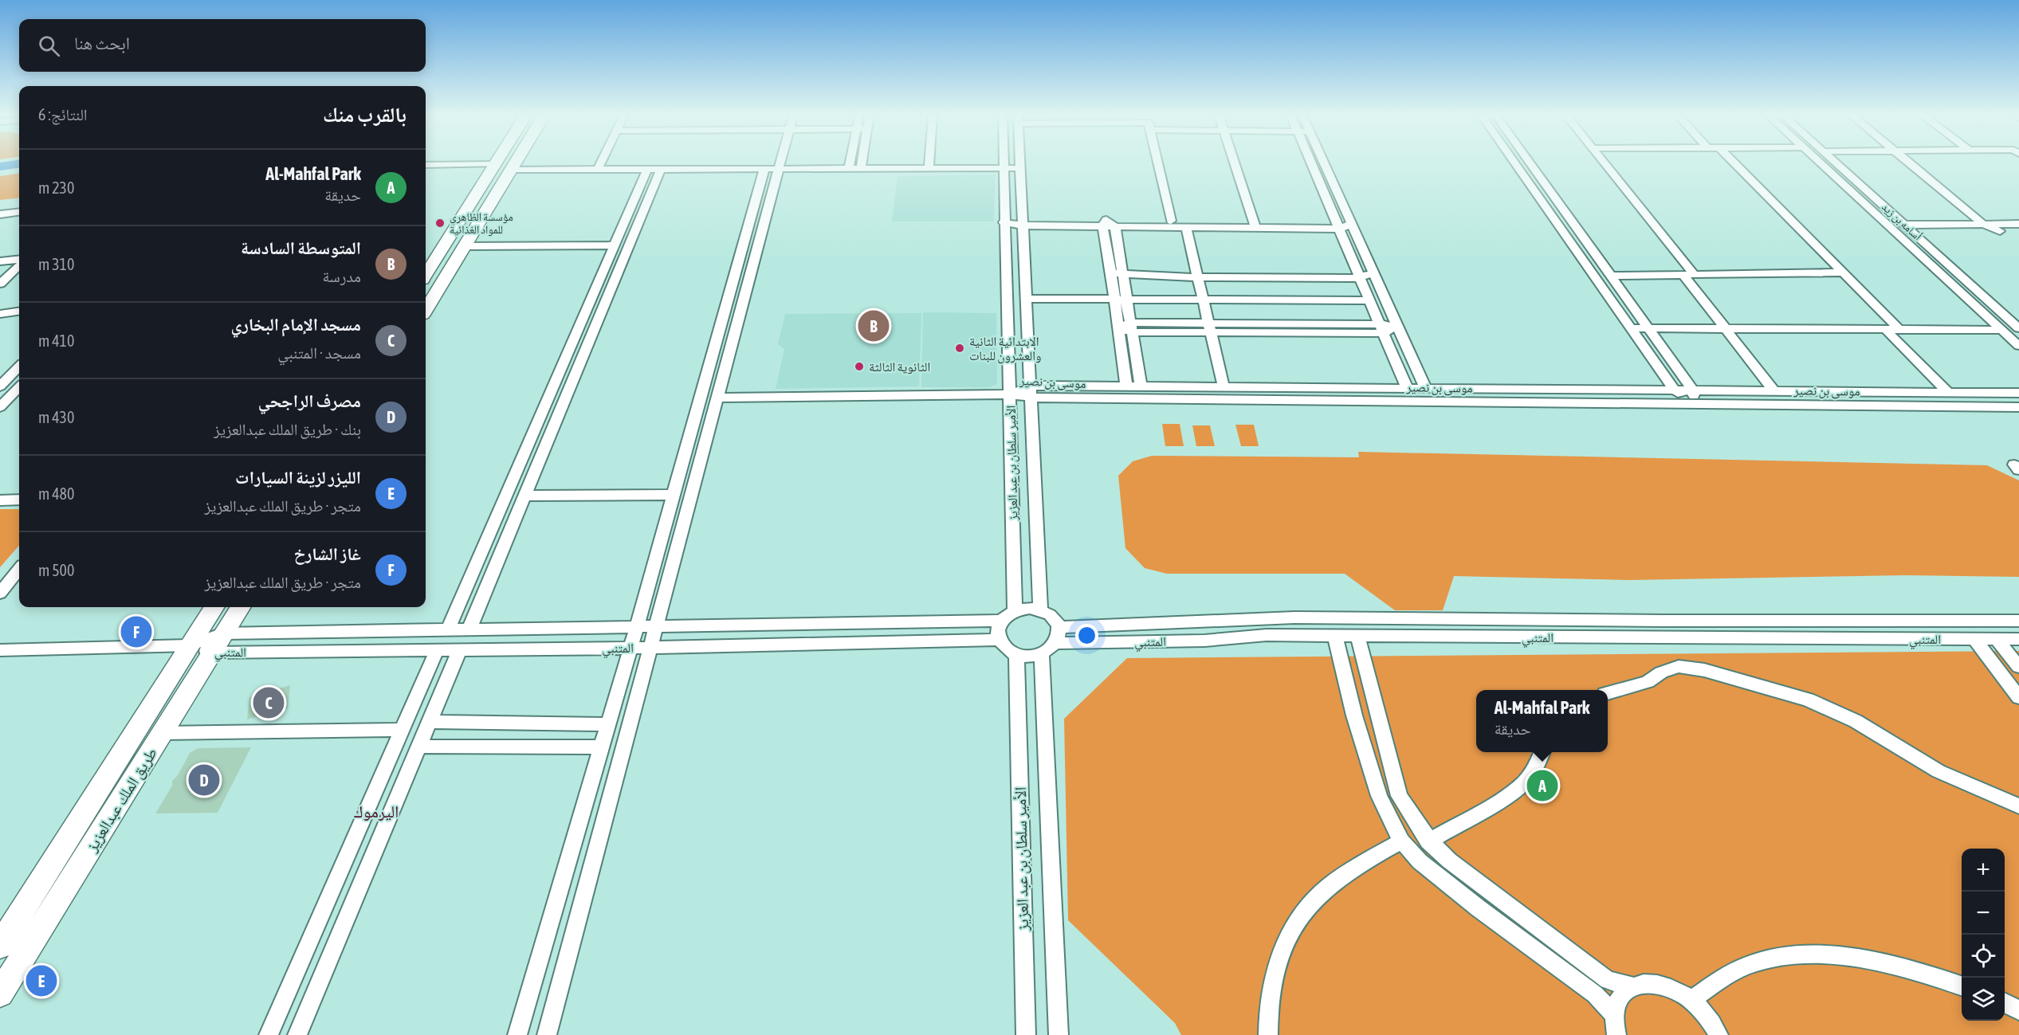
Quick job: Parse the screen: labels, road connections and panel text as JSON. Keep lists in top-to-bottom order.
{
  "streets": {
    "highway": ["طريق الملك عبدالعزيز"],
    "street": [
      "أسامه بن زيد",
      "موسى بن نصير",
      "الأمير سلطان بن عبد العزيز",
      "المتنبي"
    ]
  },
  "crossings": [
    ["موسى بن نصير", "الأمير سلطان بن عبد العزيز"],
    ["الأمير سلطان بن عبد العزيز", "المتنبي"],
    ["المتنبي", "طريق الملك عبدالعزيز"]
  ],
  "districts": ["اليرموك"],
  "places": ["مؤسسة الظاهري للمواد الغذائية", "الابتدائية الثانية والعشرون للبنات", "الثانوية الثالثة"],
  "page": {
    "search": "ابحث هنا",
    "heading": ["بالقرب منك", "النتائج: 6"],
    "list": [
      {
        "mark": "A",
        "name": "Al-Mahfal Park",
        "note": "حديقة",
        "value": "230 m"
      },
      {
        "mark": "B",
        "name": "المتوسطة السادسة",
        "note": "مدرسة",
        "value": "310 m"
      },
      {
        "mark": "C",
        "name": "مسجد الإمام البخاري",
        "note": "مسجد · المتنبي",
        "value": "410 m"
      },
      {
        "mark": "D",
        "name": "مصرف الراجحي",
        "note": "بنك · طريق الملك عبدالعزيز",
        "value": "430 m"
      },
      {
        "mark": "E",
        "name": "الليزر لزينة السيارات",
        "note": "متجر · طريق الملك عبدالعزيز",
        "value": "480 m"
      },
      {
        "mark": "F",
        "name": "غاز الشارخ",
        "note": "متجر · طريق الملك عبدالعزيز",
        "value": "500 m"
      }
    ],
    "pins": [
      "B",
      "F",
      "C",
      "D",
      "A",
      "E"
    ],
    "popup": ["Al-Mahfal Park", "حديقة"],
    "map_buttons": ["+", "−"]
  }
}
